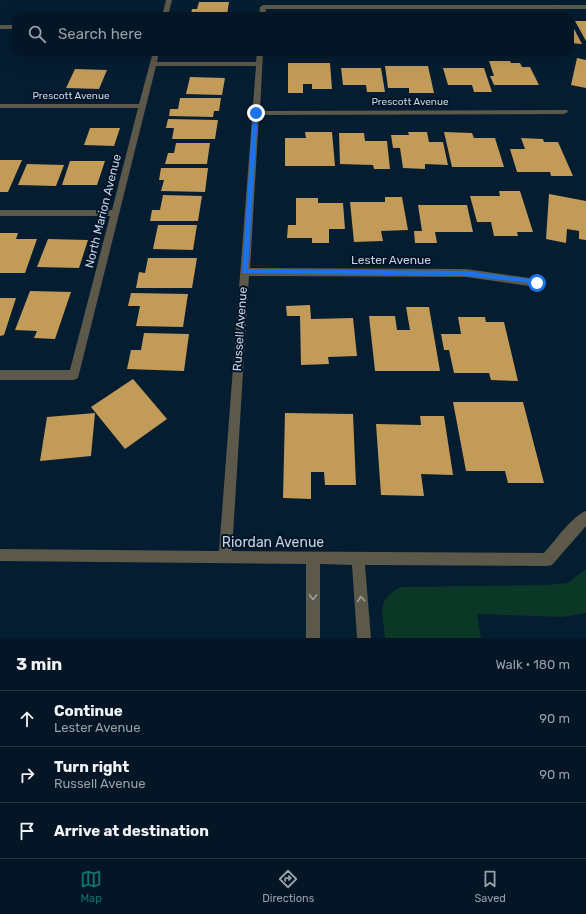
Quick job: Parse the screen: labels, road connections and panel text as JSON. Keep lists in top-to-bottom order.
{
  "streets": {
    "street": [
      "Prescott Avenue",
      "North Marion Avenue",
      "Lester Avenue",
      "Russell Avenue",
      "Riordan Avenue"
    ]
  },
  "crossings": [
    ["Prescott Avenue", "North Marion Avenue"],
    ["Prescott Avenue", "Russell Avenue"],
    ["Lester Avenue", "Russell Avenue"],
    ["Russell Avenue", "Riordan Avenue"]
  ],
  "page": {
    "search": "Search here",
    "heading": ["3 min", "Walk · 180 m"],
    "list": [
      ["Continue", "Lester Avenue", "90 m"],
      ["Turn right", "Russell Avenue", "90 m"],
      "Arrive at destination"
    ],
    "nav": ["Map", "Directions", "Saved"]
  }
}
